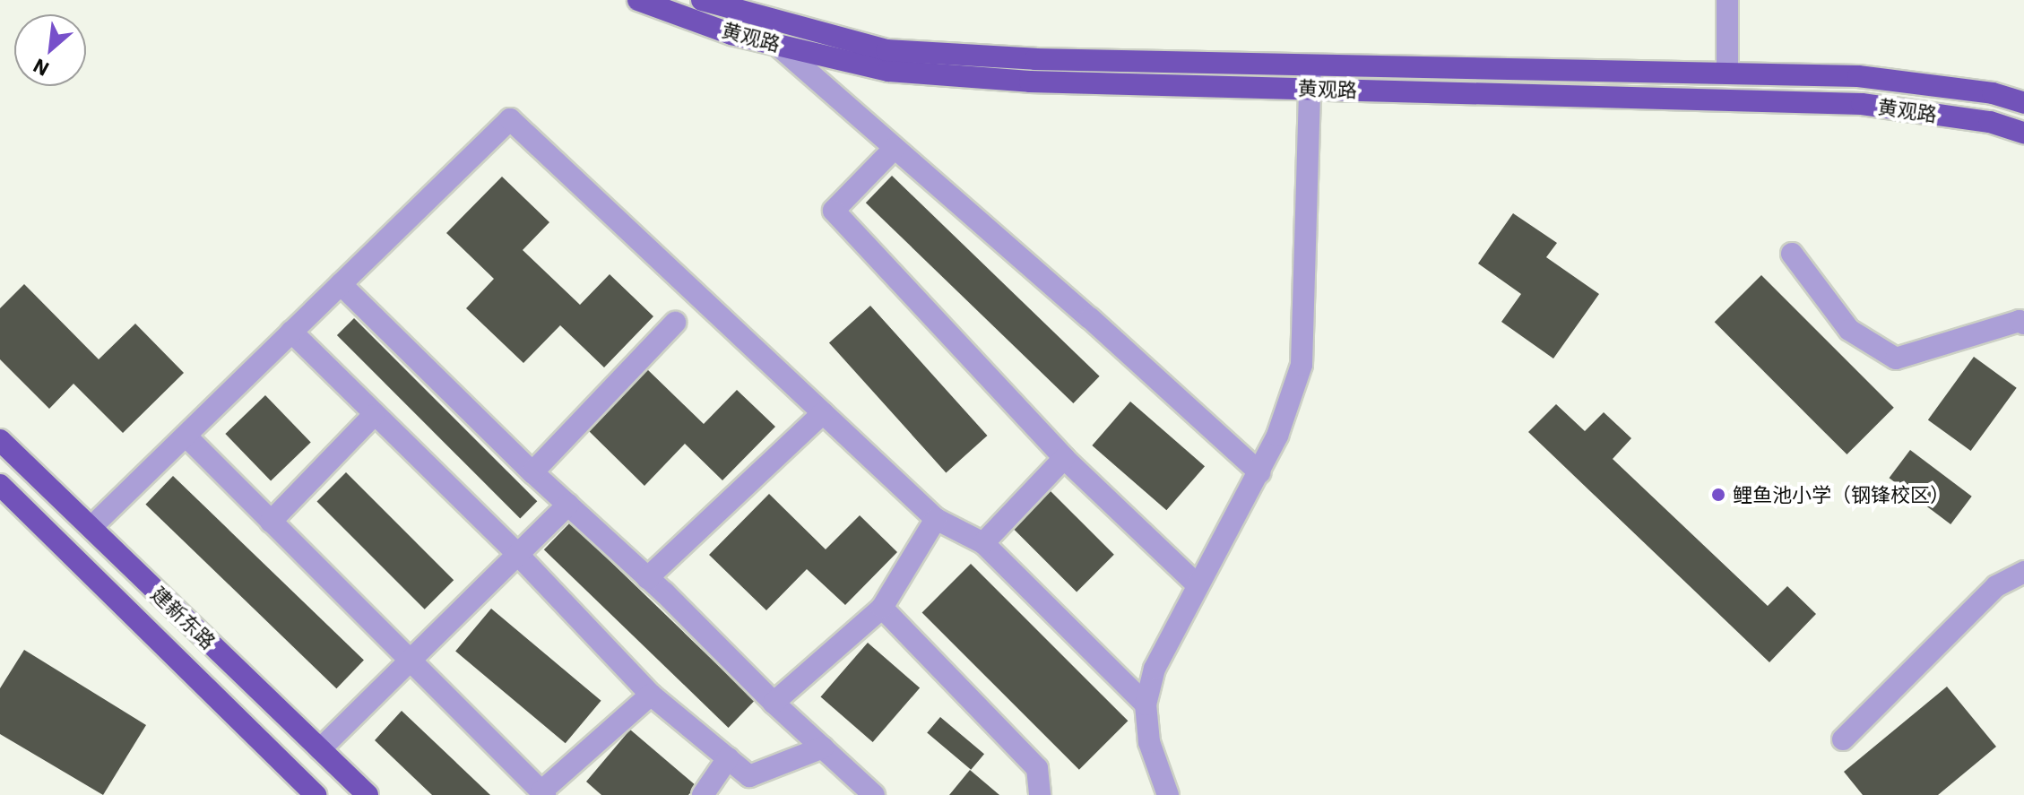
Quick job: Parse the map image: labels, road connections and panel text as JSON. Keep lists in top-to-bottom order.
{
  "streets": {
    "main road": ["黄观路", "建新东路"]
  },
  "places": ["鲤鱼池小学（钢锋校区）"],
  "north": "bottom left"
}
